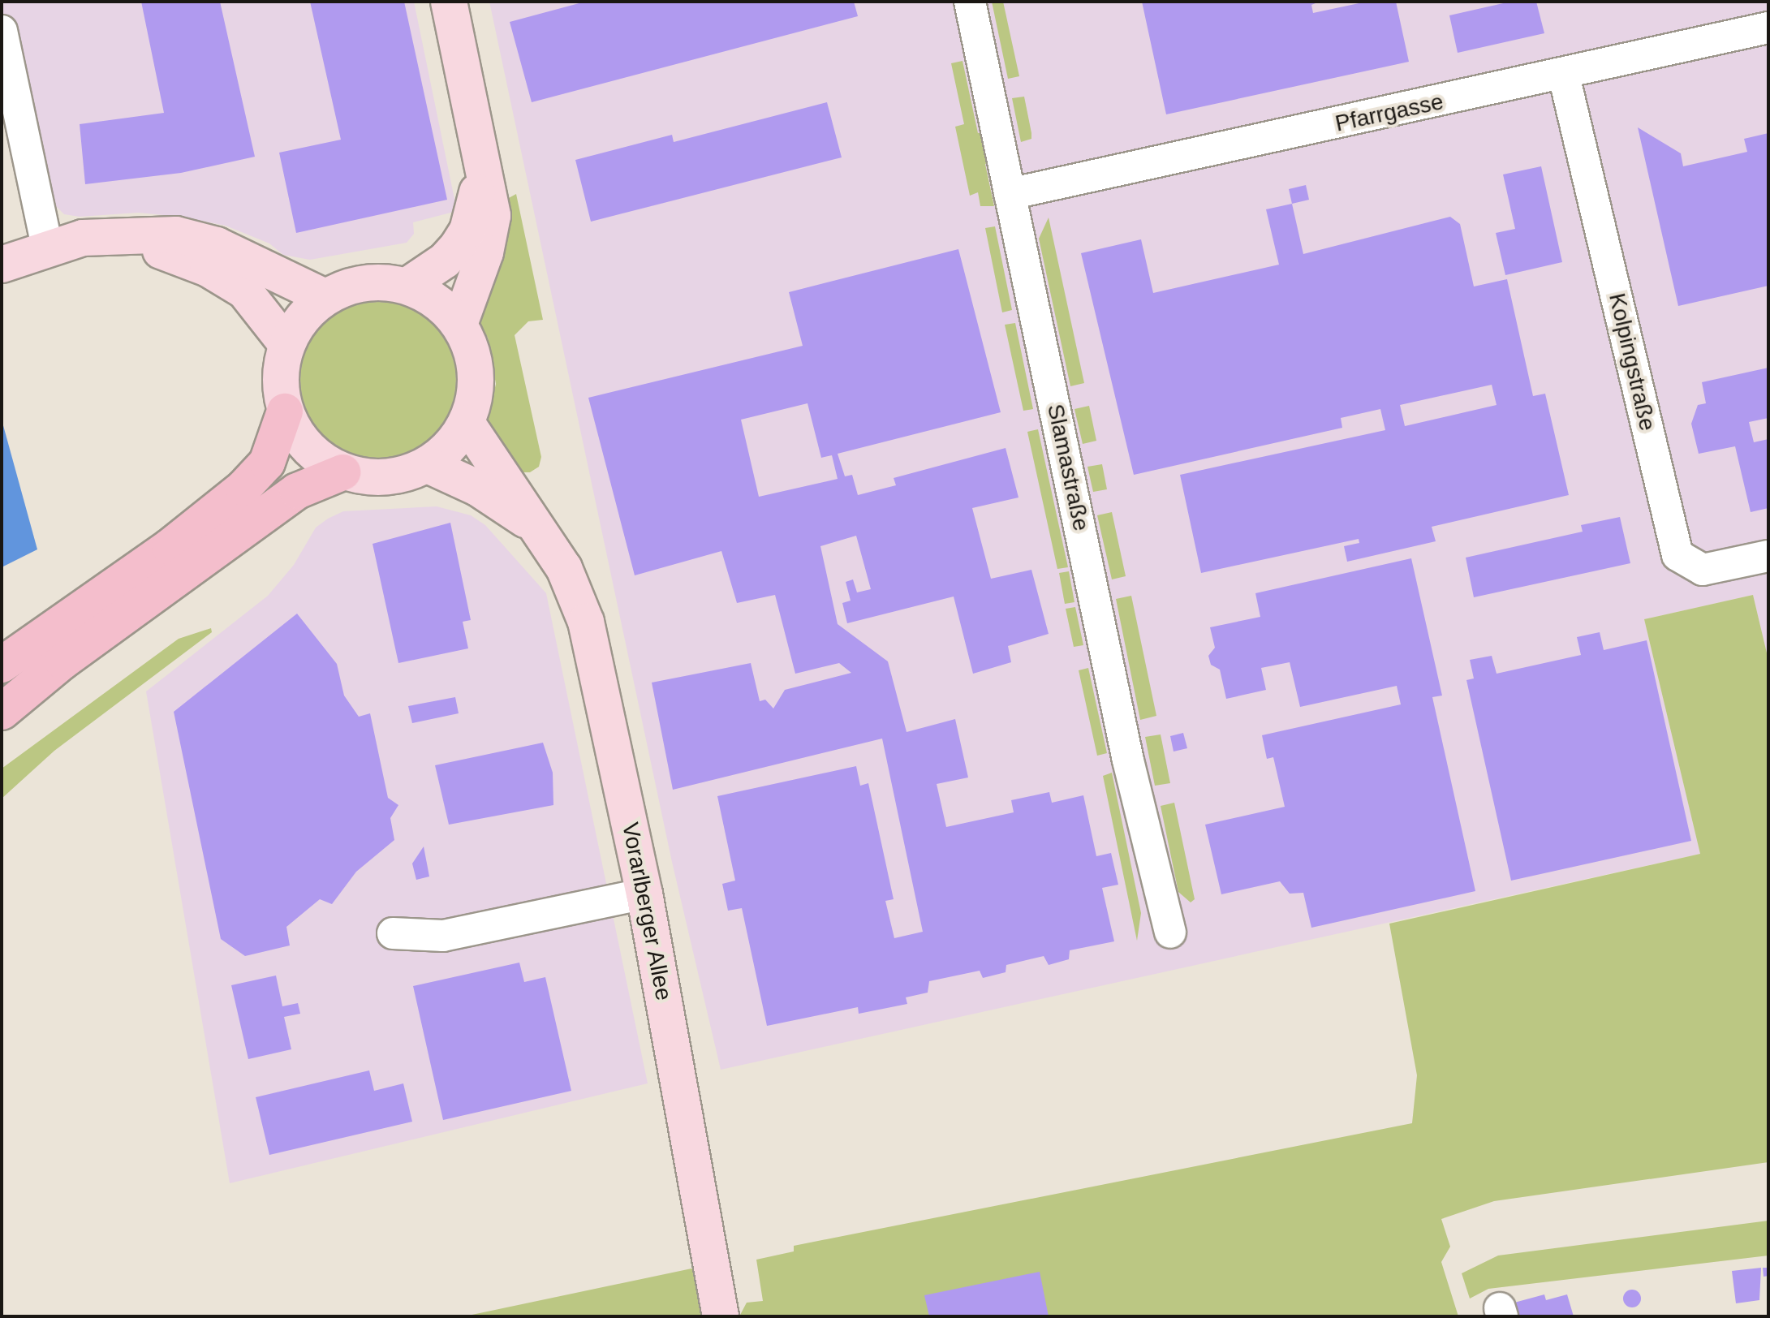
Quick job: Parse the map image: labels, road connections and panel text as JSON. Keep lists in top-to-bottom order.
{
  "streets": {
    "main road": ["Vorarlberger Allee"],
    "street": ["Pfarrgasse", "Kolpingstraße", "Slamastraße"]
  },
  "crossings": [
    ["Pfarrgasse", "Kolpingstraße"],
    ["Pfarrgasse", "Slamastraße"]
  ]
}
